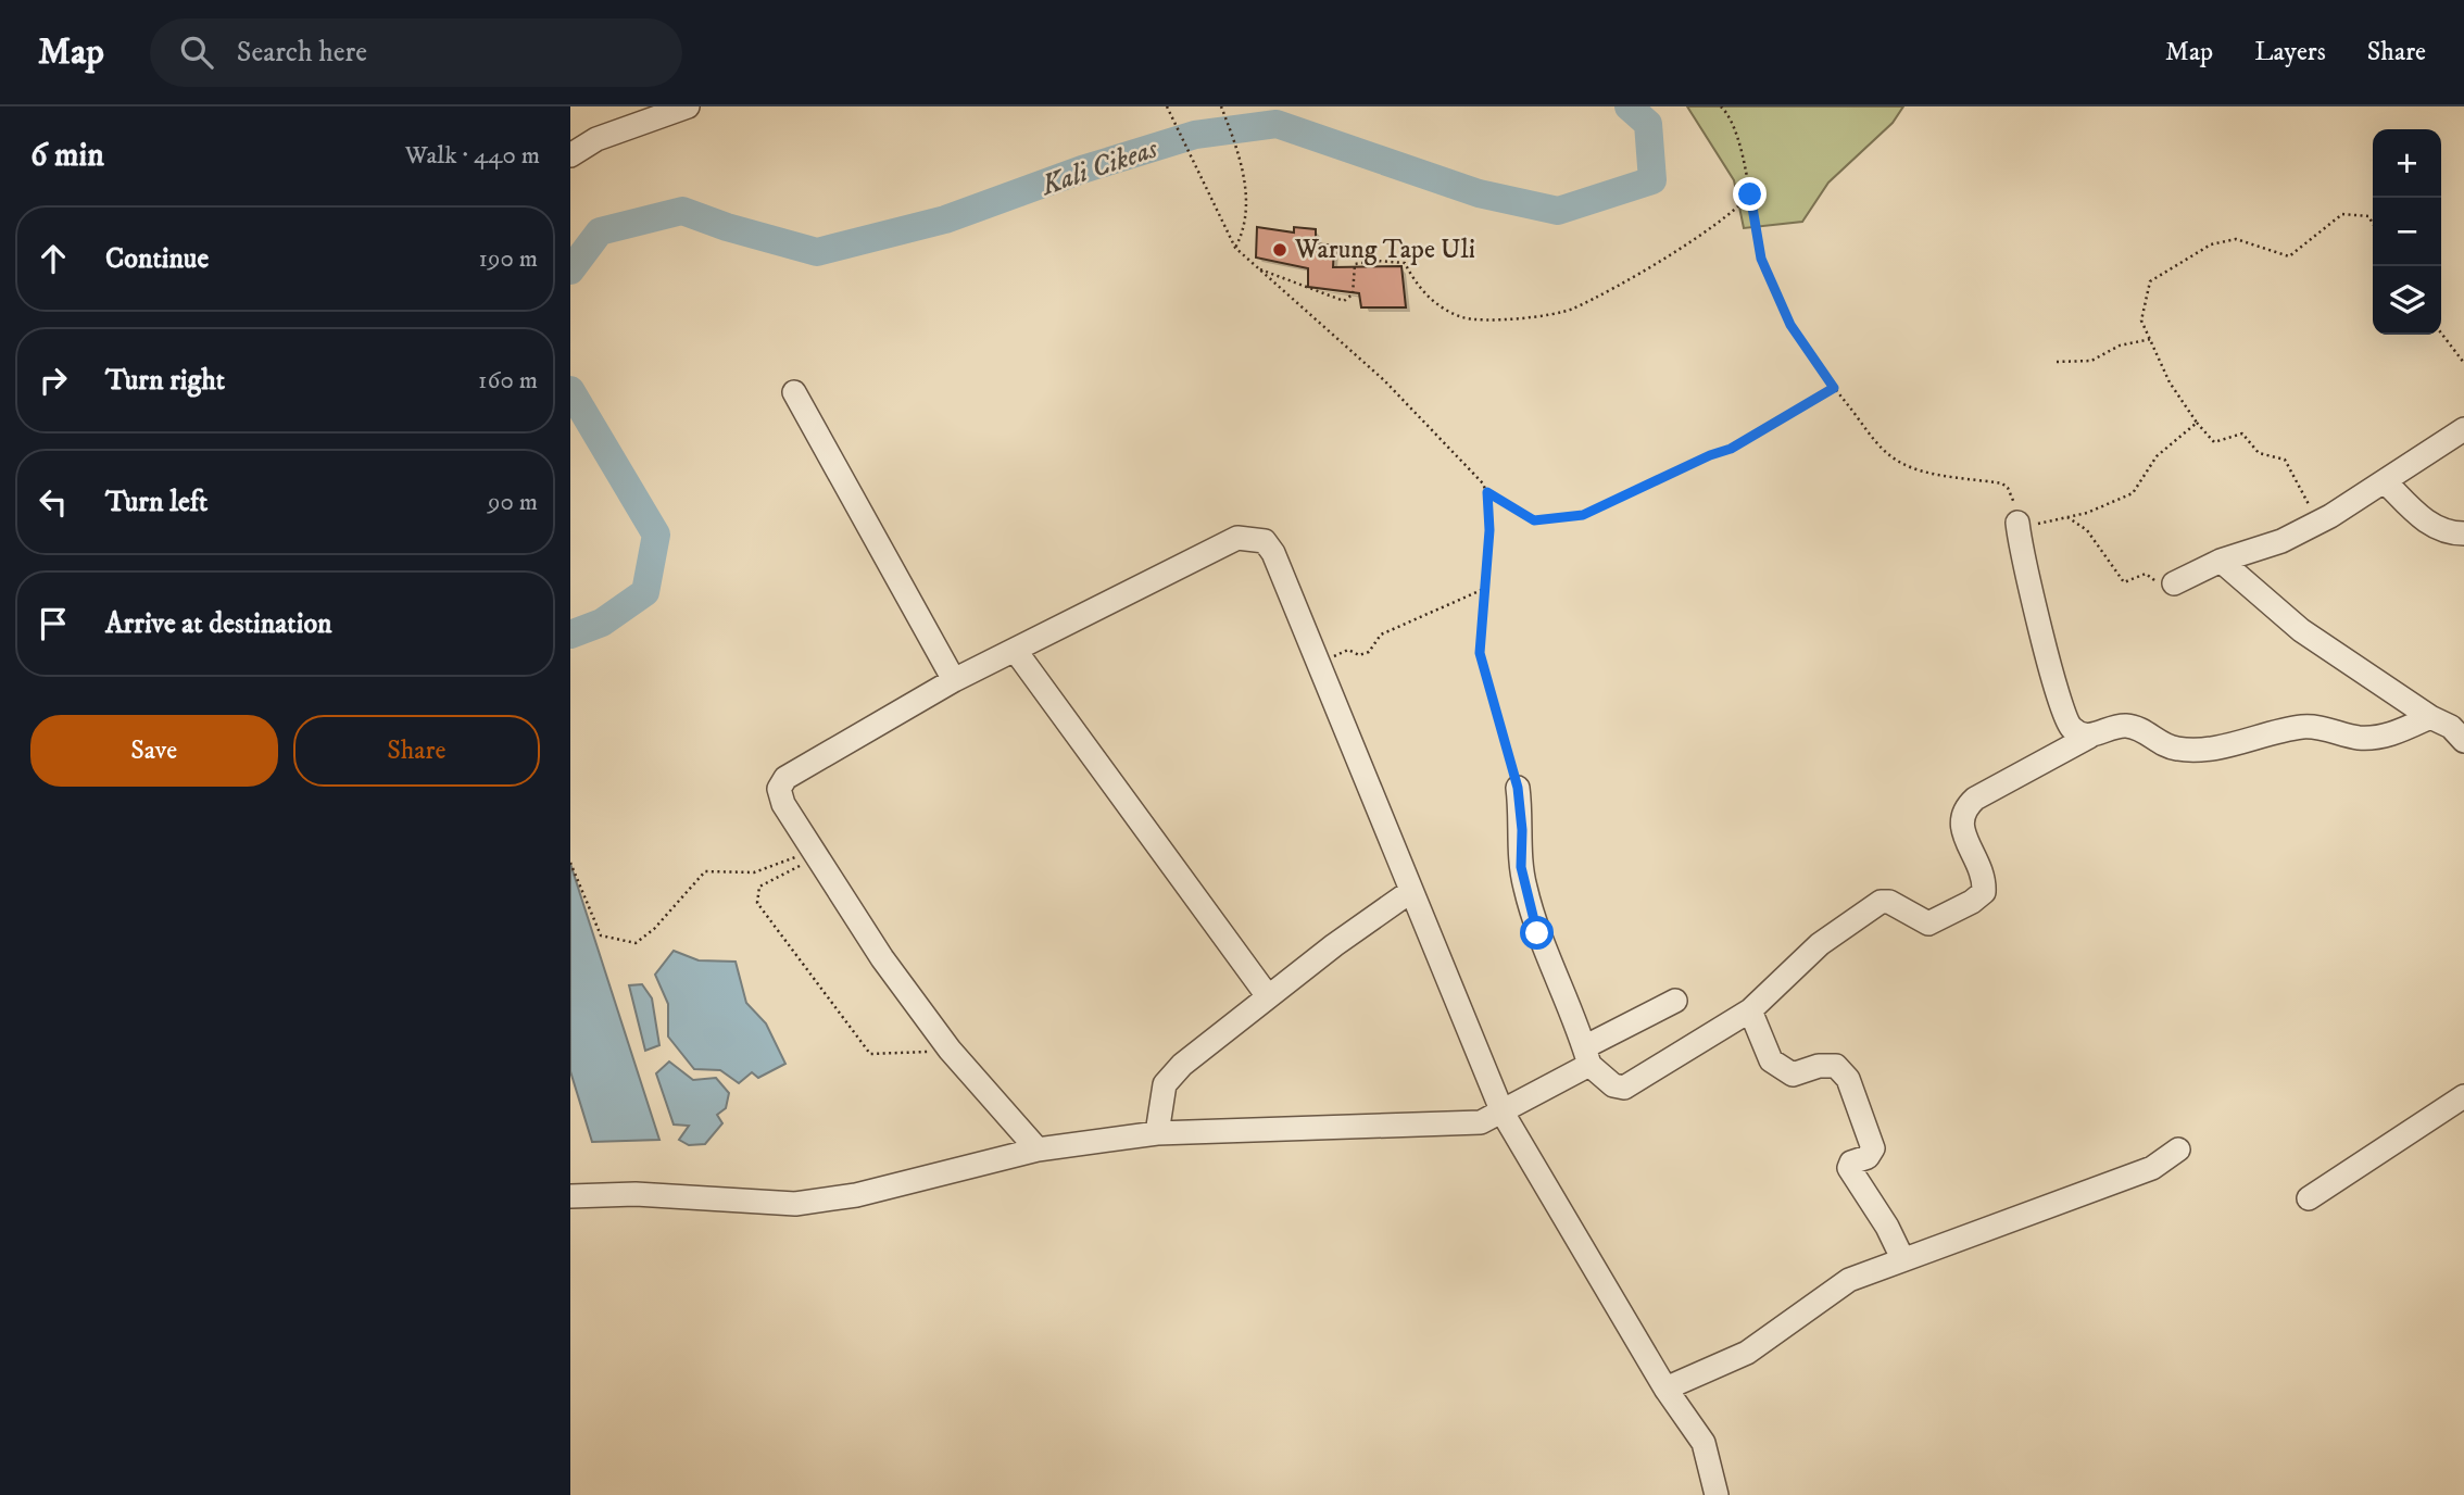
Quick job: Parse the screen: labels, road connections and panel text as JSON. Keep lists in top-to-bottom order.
{
  "water": ["Kali Cikeas"],
  "places": ["Warung Tape Uli"],
  "page": {
    "header": "Map",
    "search": "Search here",
    "nav": ["Map", "Layers", "Share"],
    "heading": ["6 min", "Walk · 440 m"],
    "map_buttons": ["+", "−"],
    "list": [
      ["Continue", "190 m"],
      ["Turn right", "160 m"],
      ["Turn left", "90 m"],
      "Arrive at destination"
    ],
    "buttons": ["Save", "Share"]
  }
}
